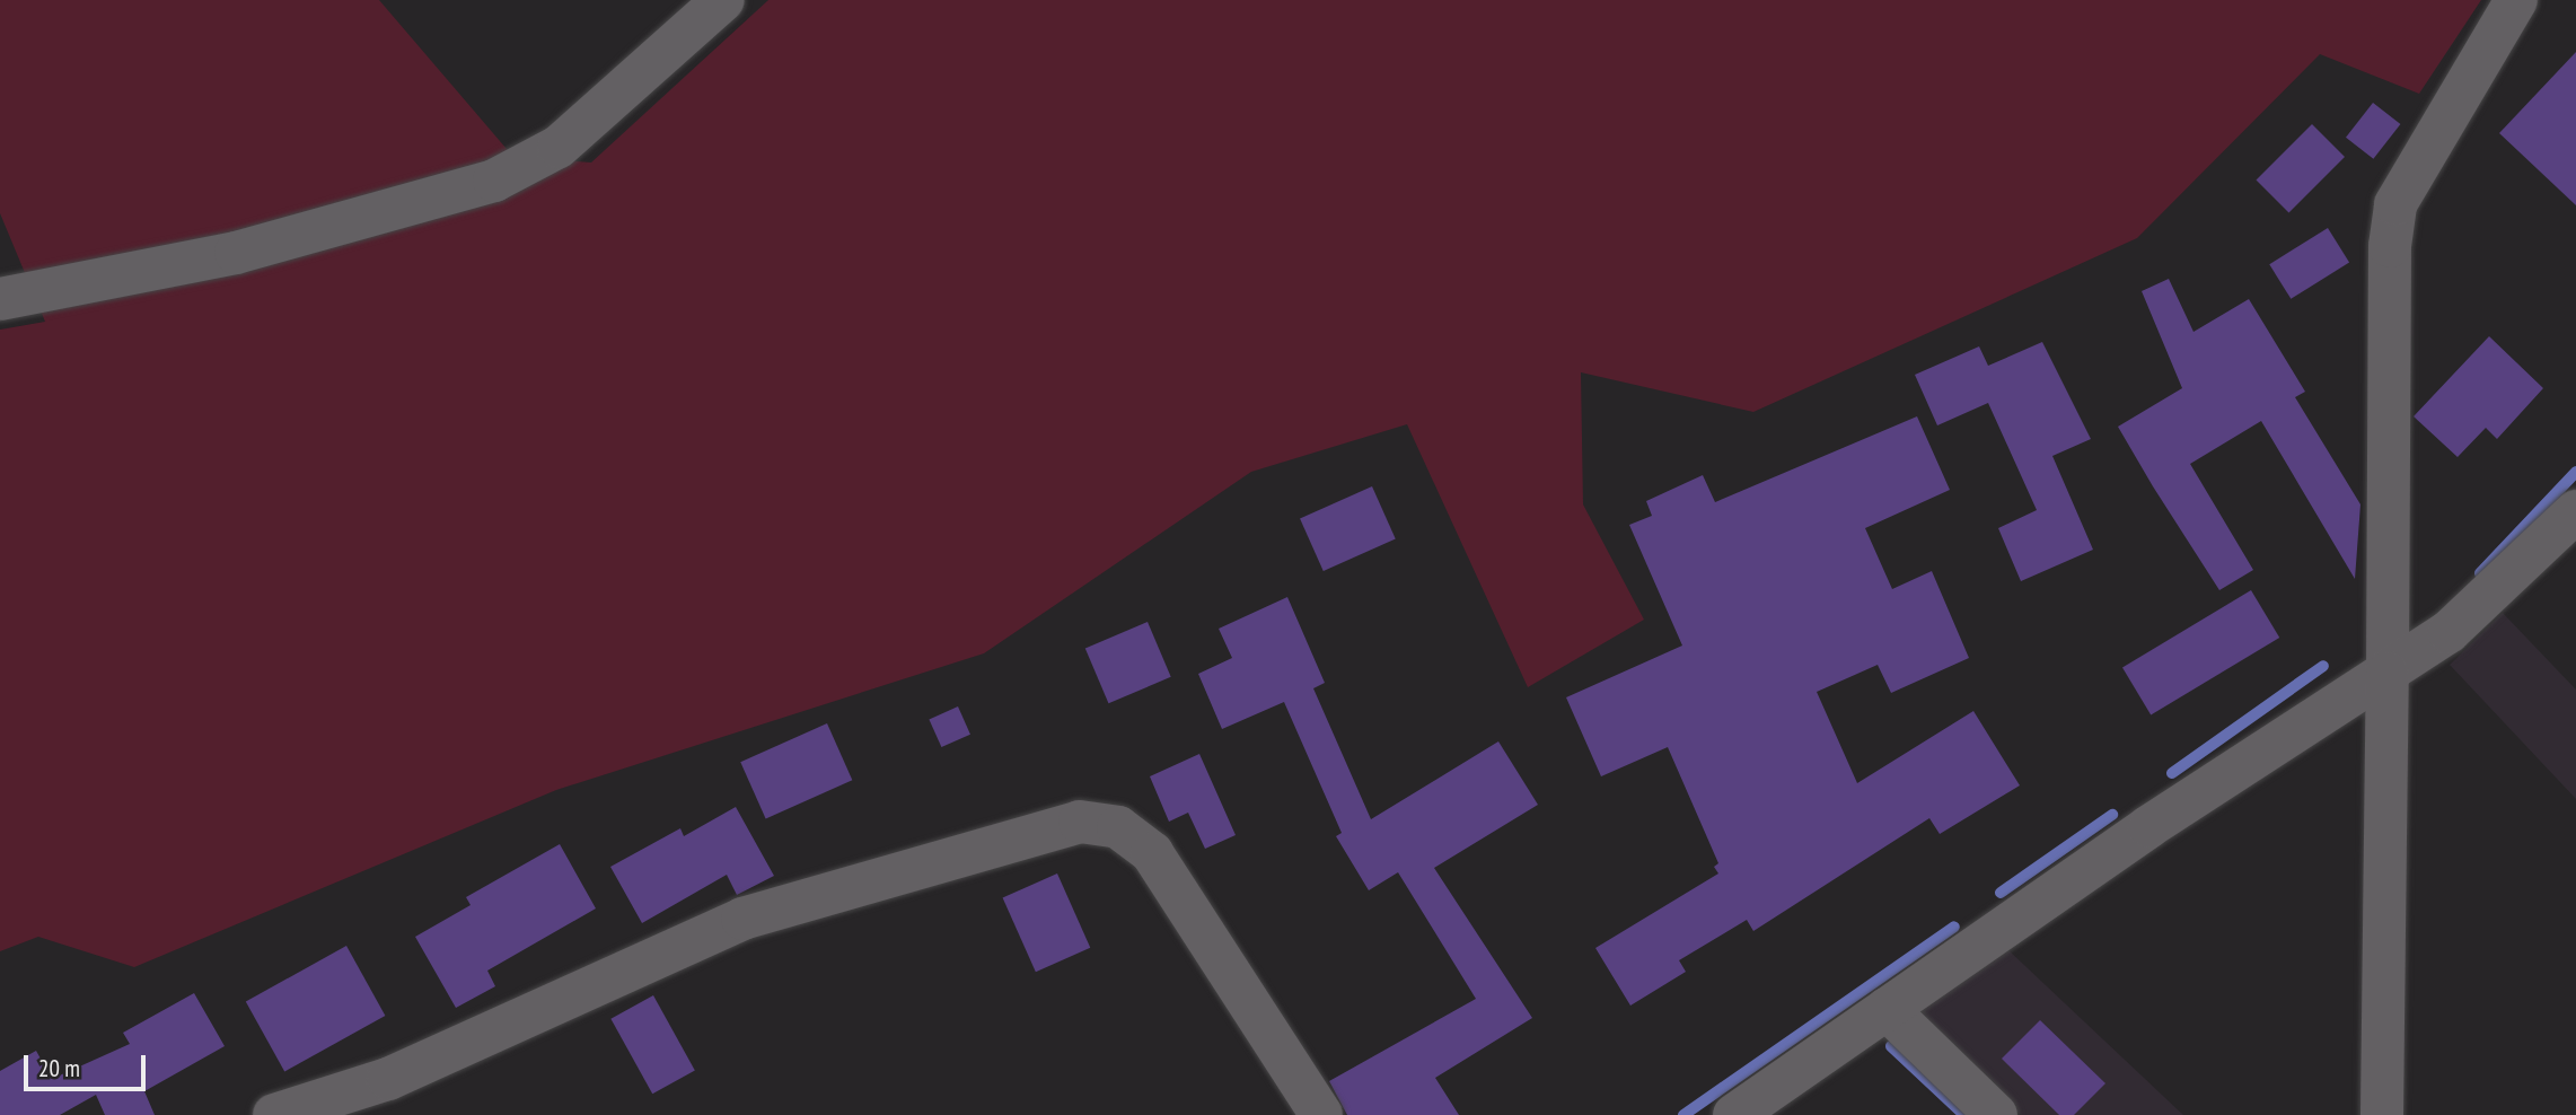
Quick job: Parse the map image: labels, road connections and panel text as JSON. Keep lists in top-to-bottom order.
{
  "scale_bar": "20 m"
}
